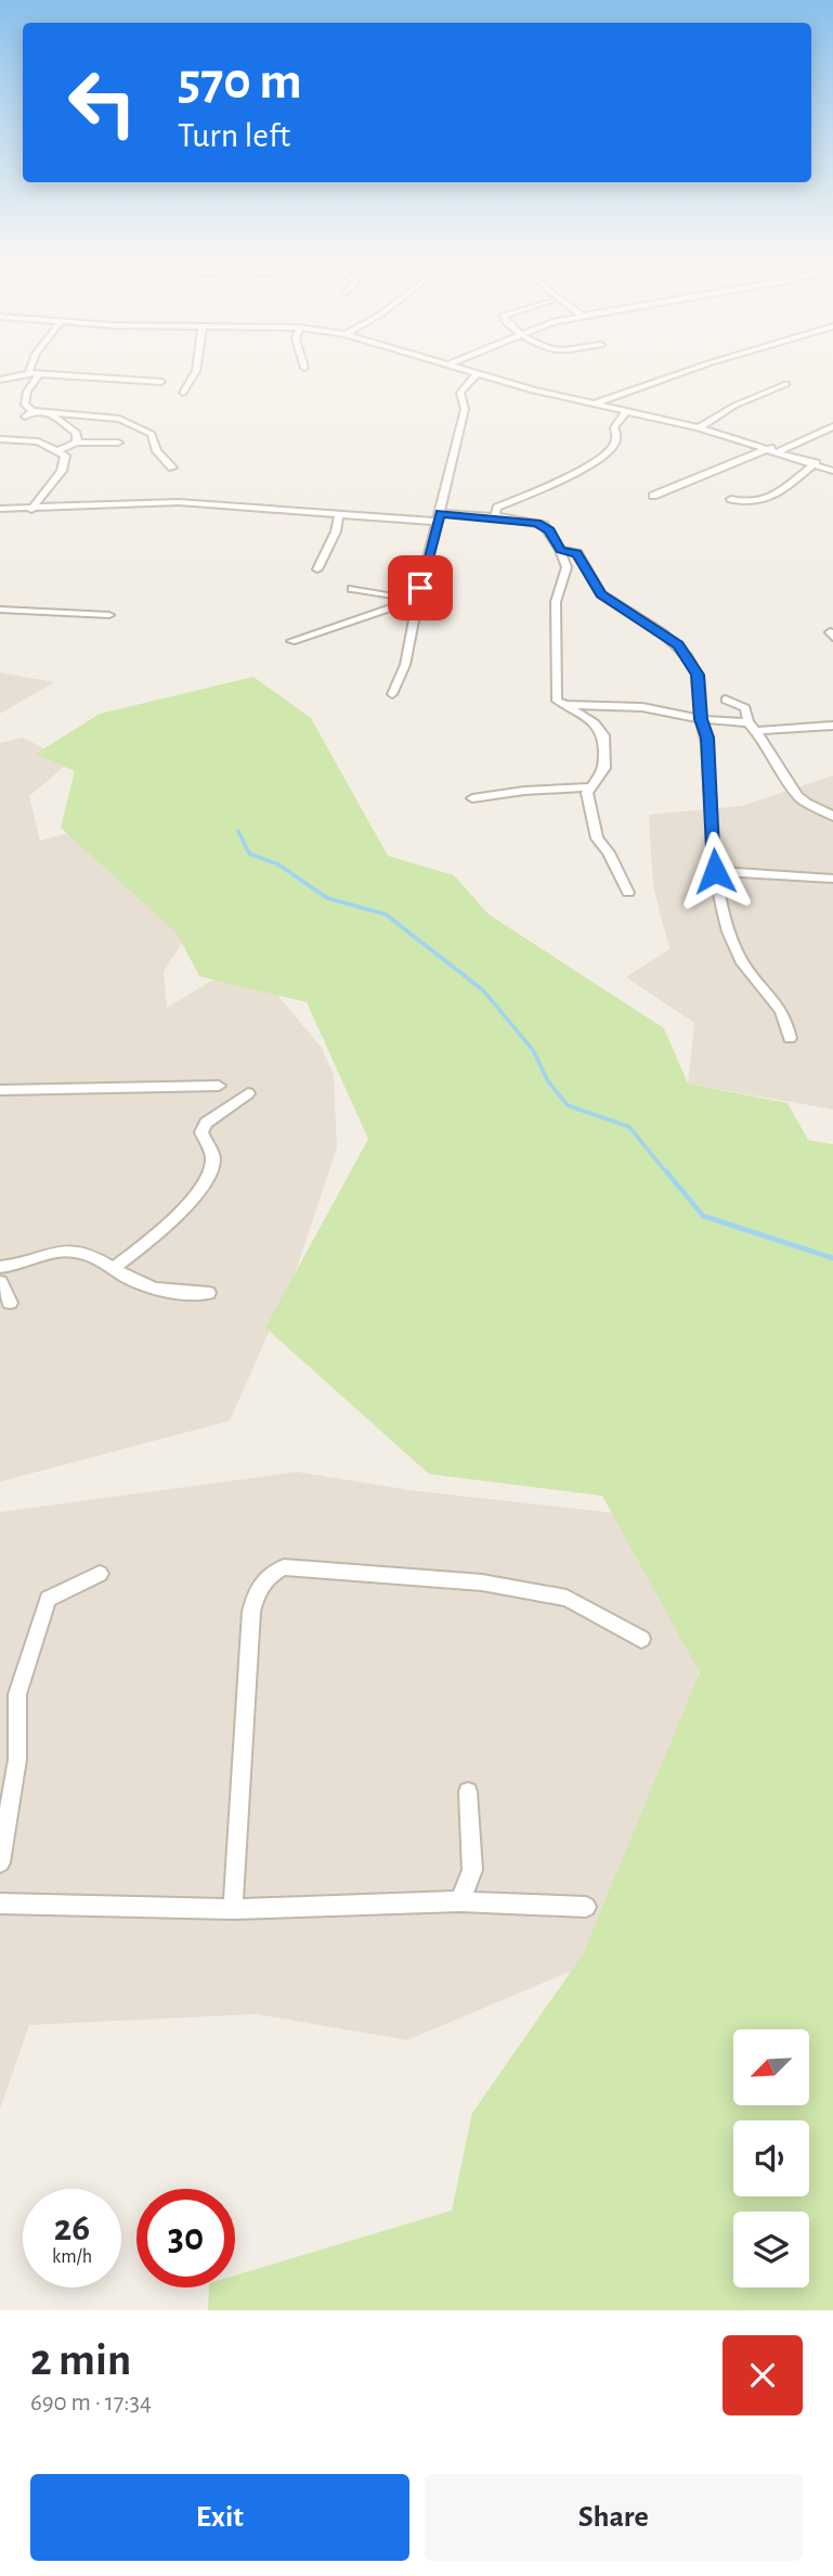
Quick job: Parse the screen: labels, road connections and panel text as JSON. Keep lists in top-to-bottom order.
{
  "north": "bottom left",
  "page": {
    "turn": ["570 m", "Turn left"],
    "speed": "26 km/h",
    "limit": "30",
    "heading": ["2 min", "690 m · 17:34"],
    "buttons": ["Exit", "Share"]
  }
}
